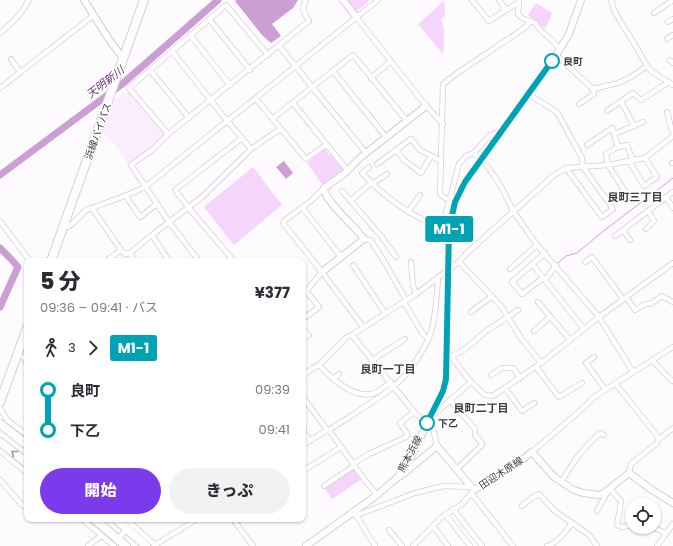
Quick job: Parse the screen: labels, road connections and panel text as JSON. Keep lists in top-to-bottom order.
{
  "streets": {
    "highway": ["浜線バイパス"],
    "main road": ["熊本浜線", "田迎木原線"]
  },
  "districts": ["良町三丁目", "良町一丁目", "良町二丁目"],
  "water": ["天明新川"],
  "places": ["良町", "下乙"],
  "lines": ["bus line M1-1"],
  "page": {
    "on_map": "M1-1",
    "heading": ["5 分", "09:36 – 09:41 · バス", "¥377"],
    "legs": ["3", "M1-1"],
    "list": [
      {
        "name": "良町",
        "value": "09:39"
      },
      {
        "name": "下乙",
        "value": "09:41"
      }
    ],
    "buttons": ["開始", "きっぷ"]
  }
}
